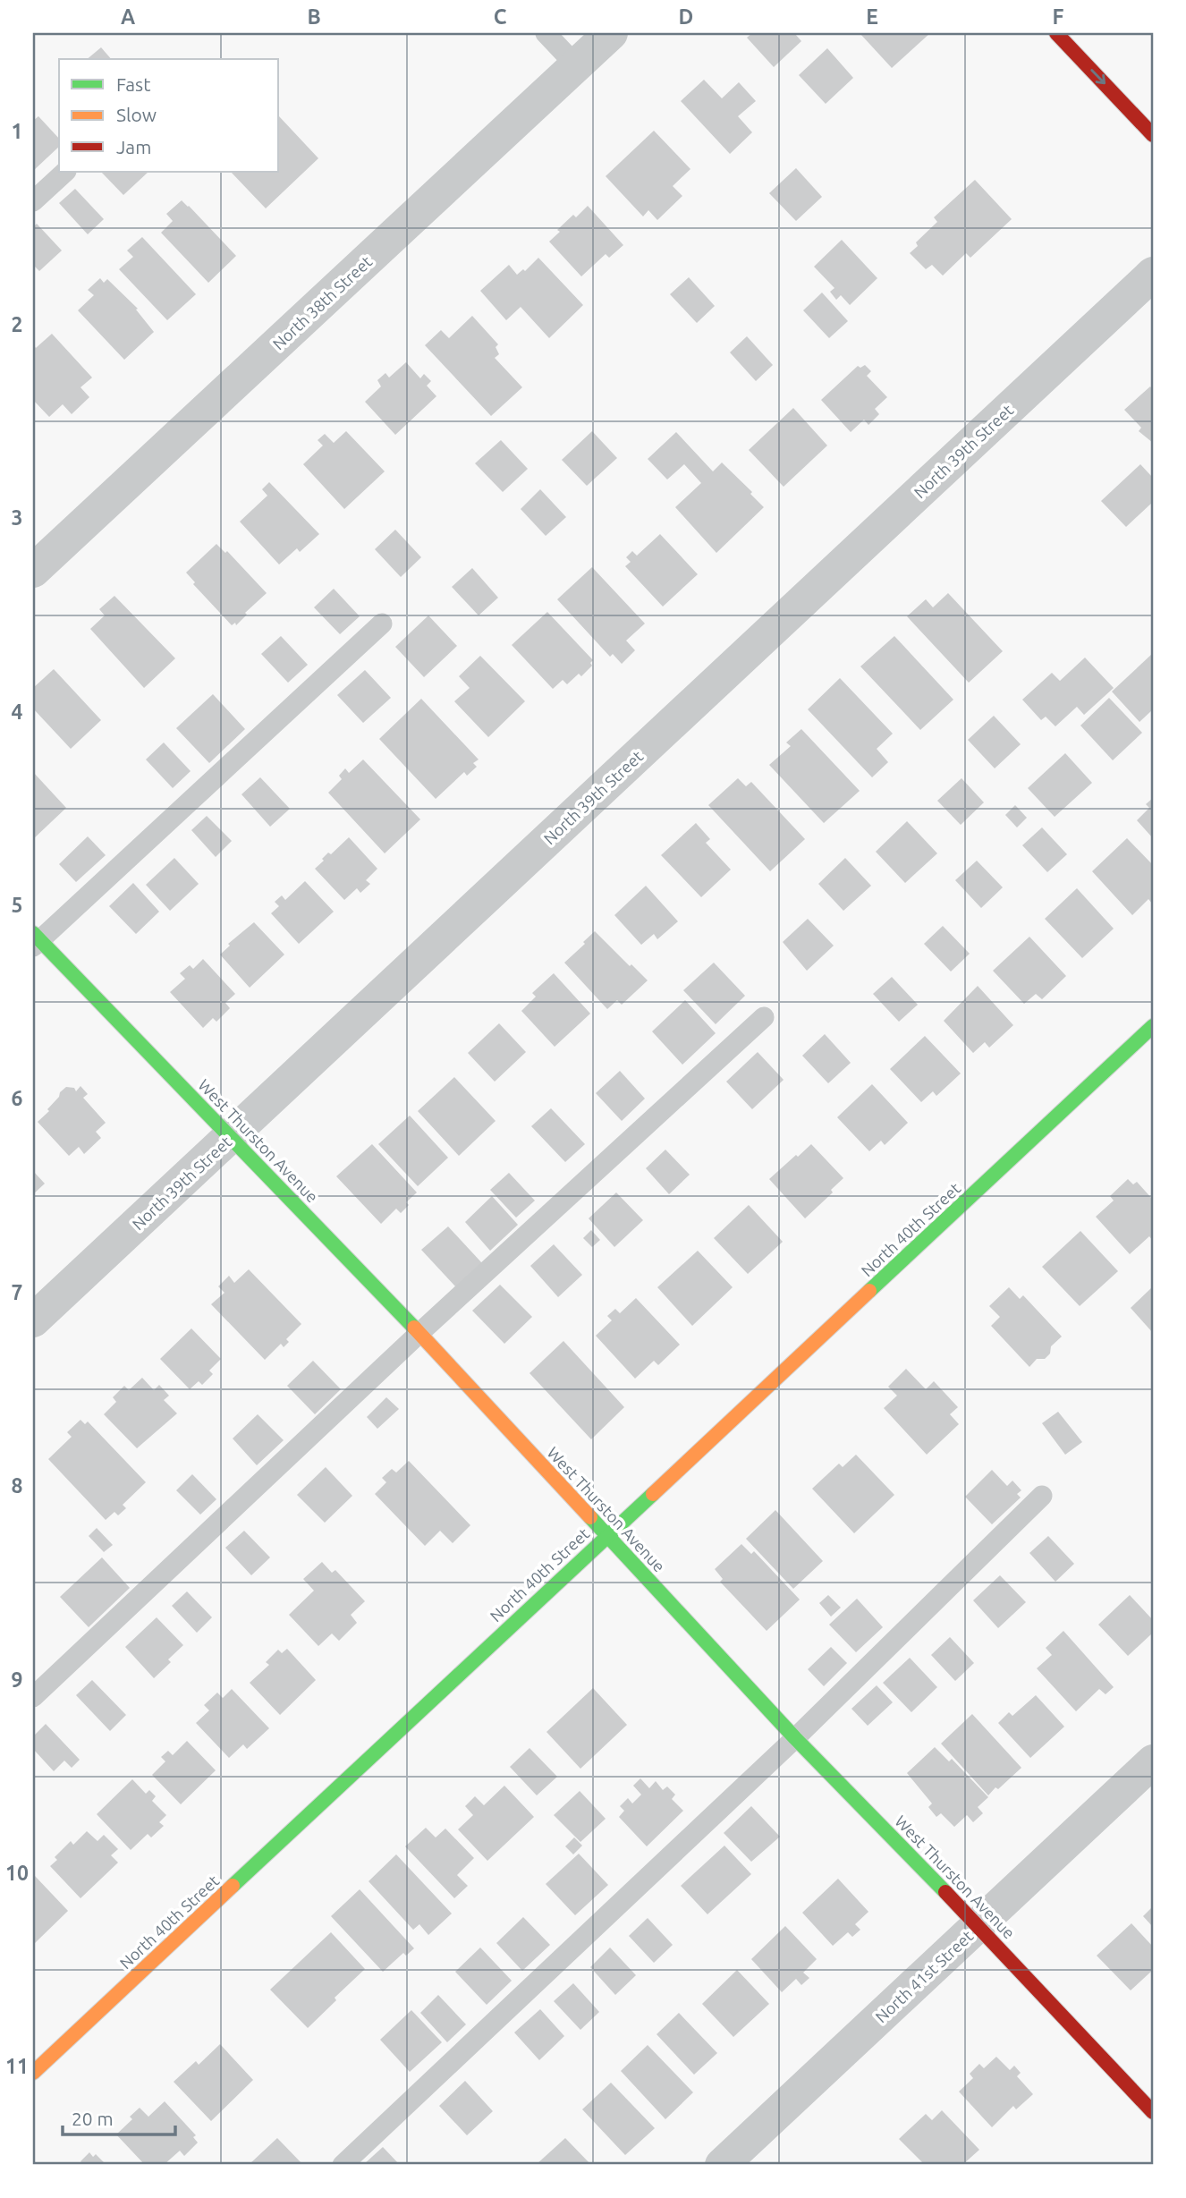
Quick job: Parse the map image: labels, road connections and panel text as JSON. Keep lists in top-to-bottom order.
{
  "streets": {
    "street": [
      "North 38th Street",
      "North 39th Street",
      "West Thurston Avenue",
      "North 40th Street",
      "North 41st Street"
    ]
  },
  "crossings": [
    ["North 39th Street", "West Thurston Avenue"],
    ["West Thurston Avenue", "North 40th Street"],
    ["West Thurston Avenue", "North 41st Street"]
  ],
  "legend": ["Fast", "Slow", "Jam"],
  "scale_bar": "20 m",
  "grid": {
    "columns": [
      "A",
      "B",
      "C",
      "D",
      "E",
      "F"
    ],
    "rows": [
      "1",
      "2",
      "3",
      "4",
      "5",
      "6",
      "7",
      "8",
      "9",
      "10",
      "11"
    ]
  }
}
